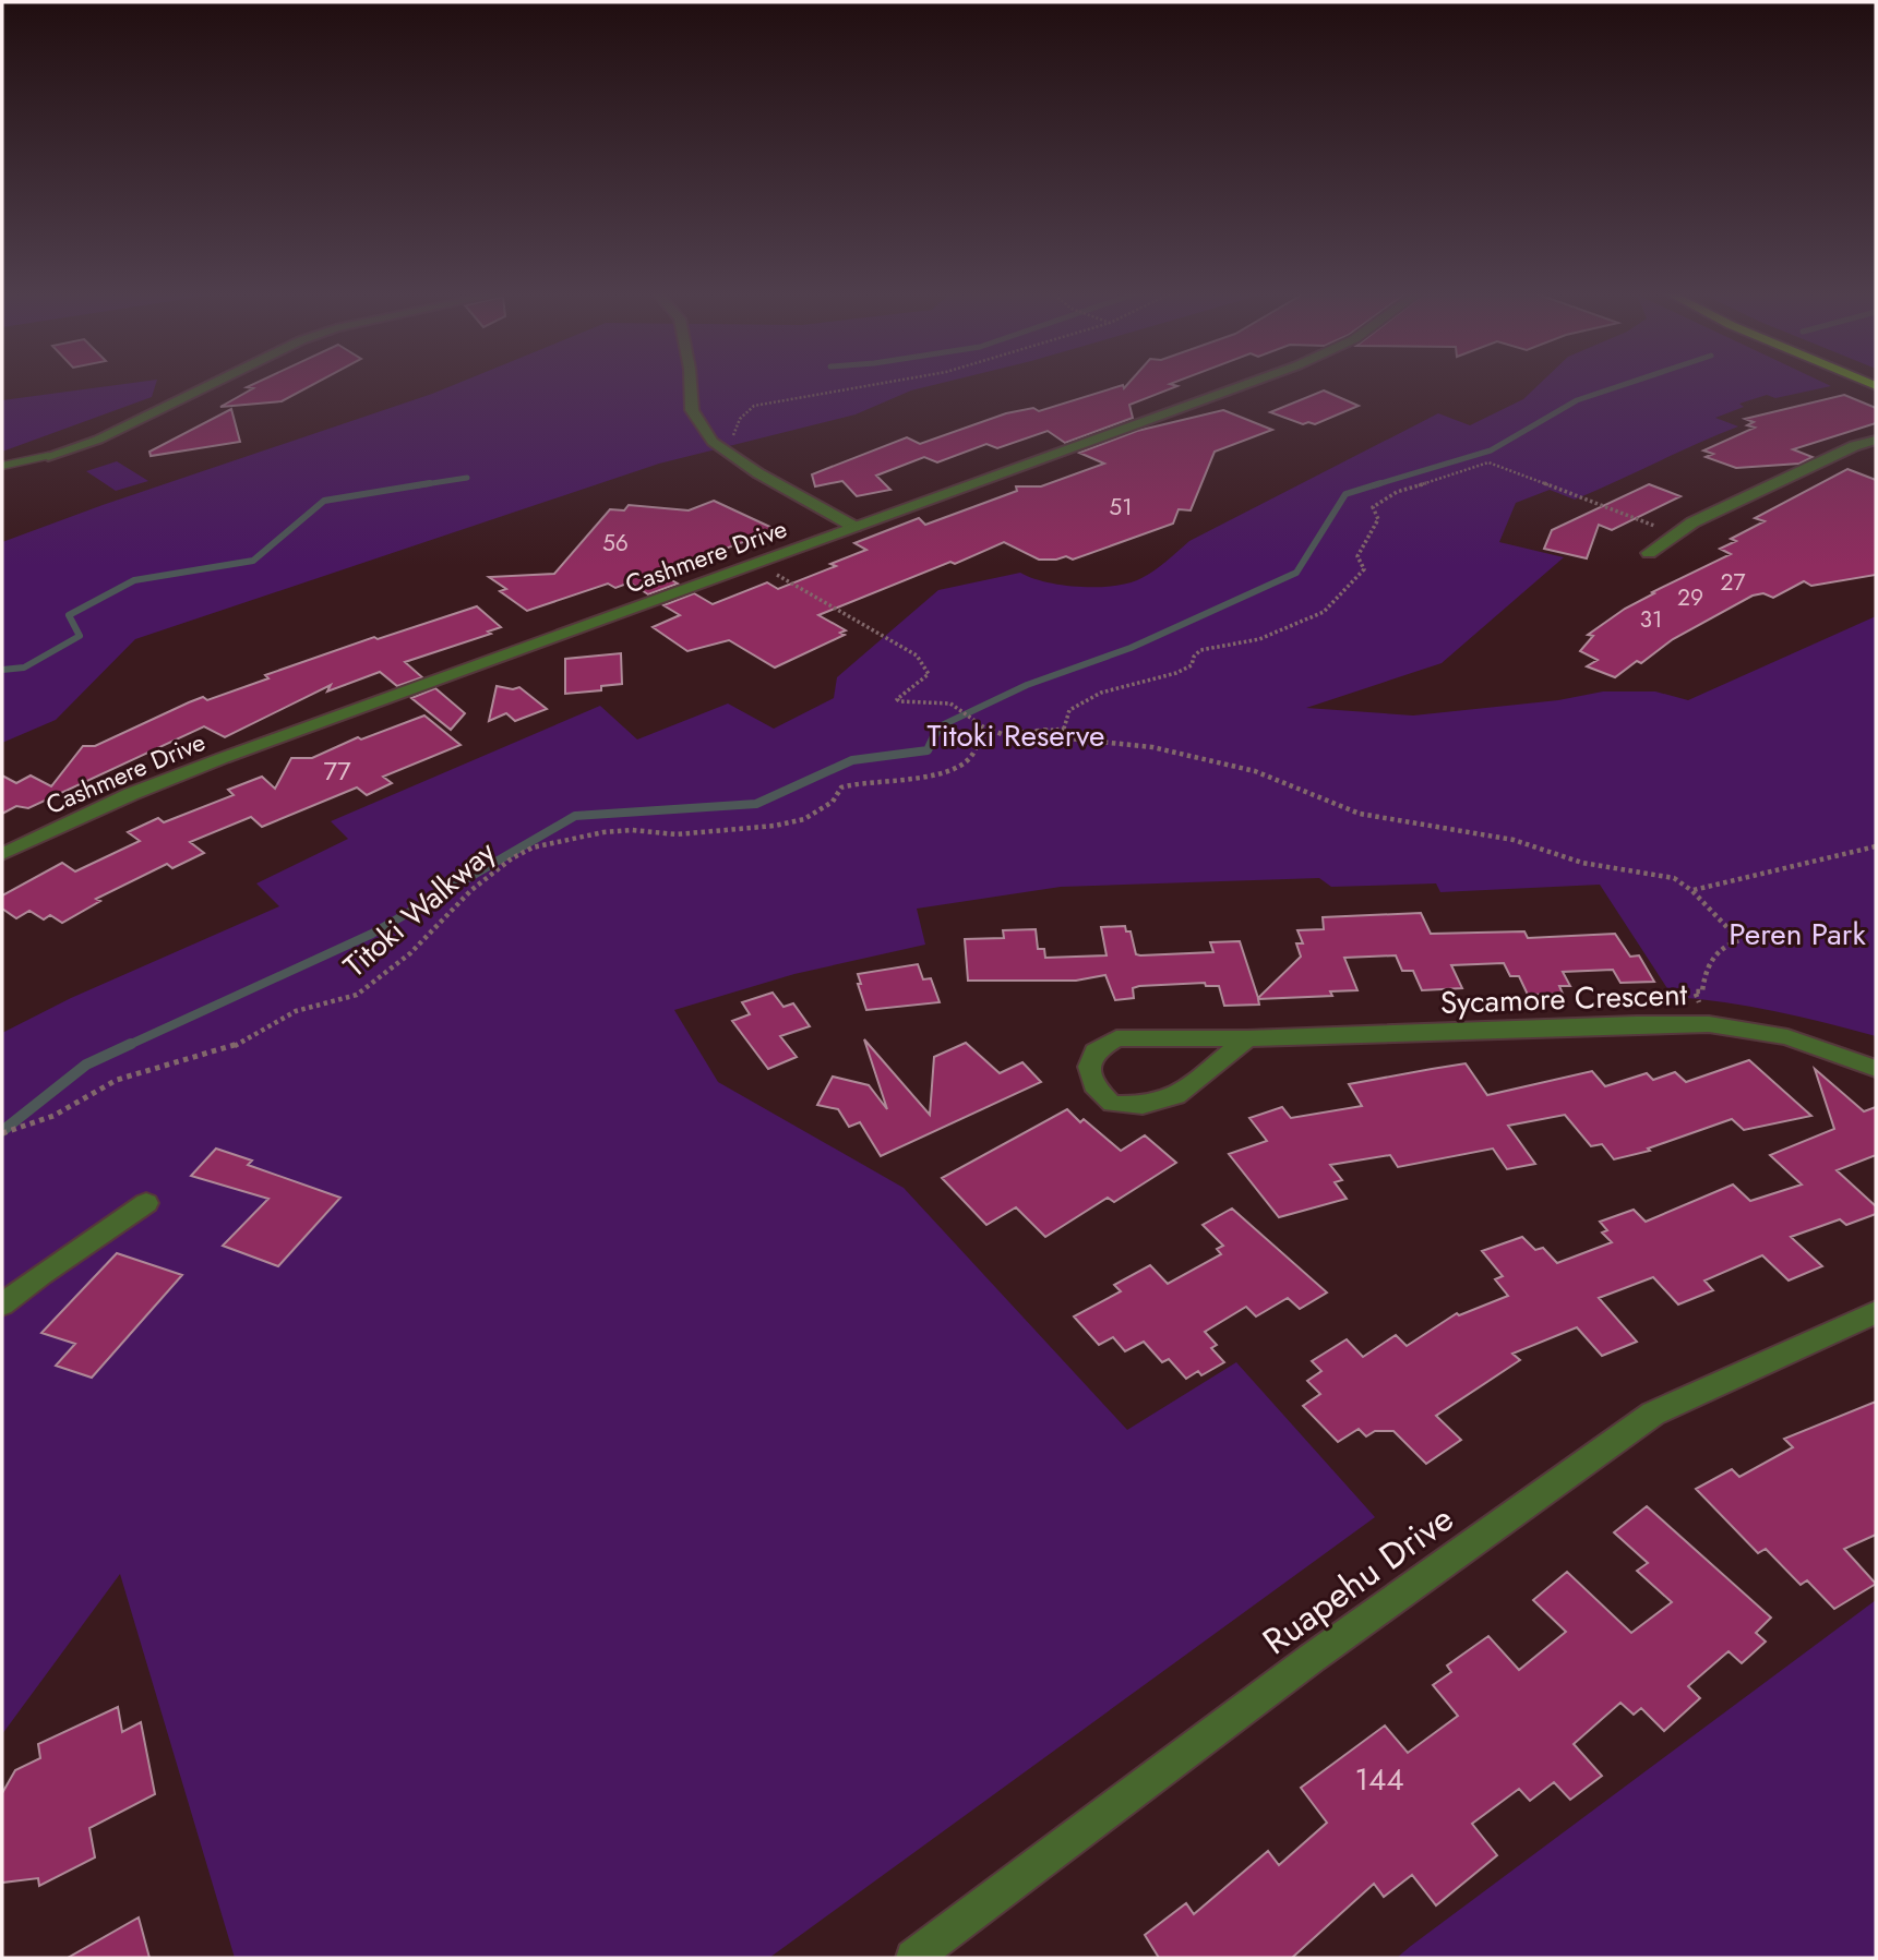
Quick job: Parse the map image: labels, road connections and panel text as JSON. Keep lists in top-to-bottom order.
{
  "streets": {
    "street": ["Cashmere Drive", "Sycamore Crescent", "Ruapehu Drive"],
    "path": ["Titoki Walkway"]
  },
  "parks": ["Titoki Reserve", "Peren Park"],
  "house_numbers": [
    "51",
    "56",
    "27",
    "29",
    "31",
    "77",
    "144"
  ]
}
